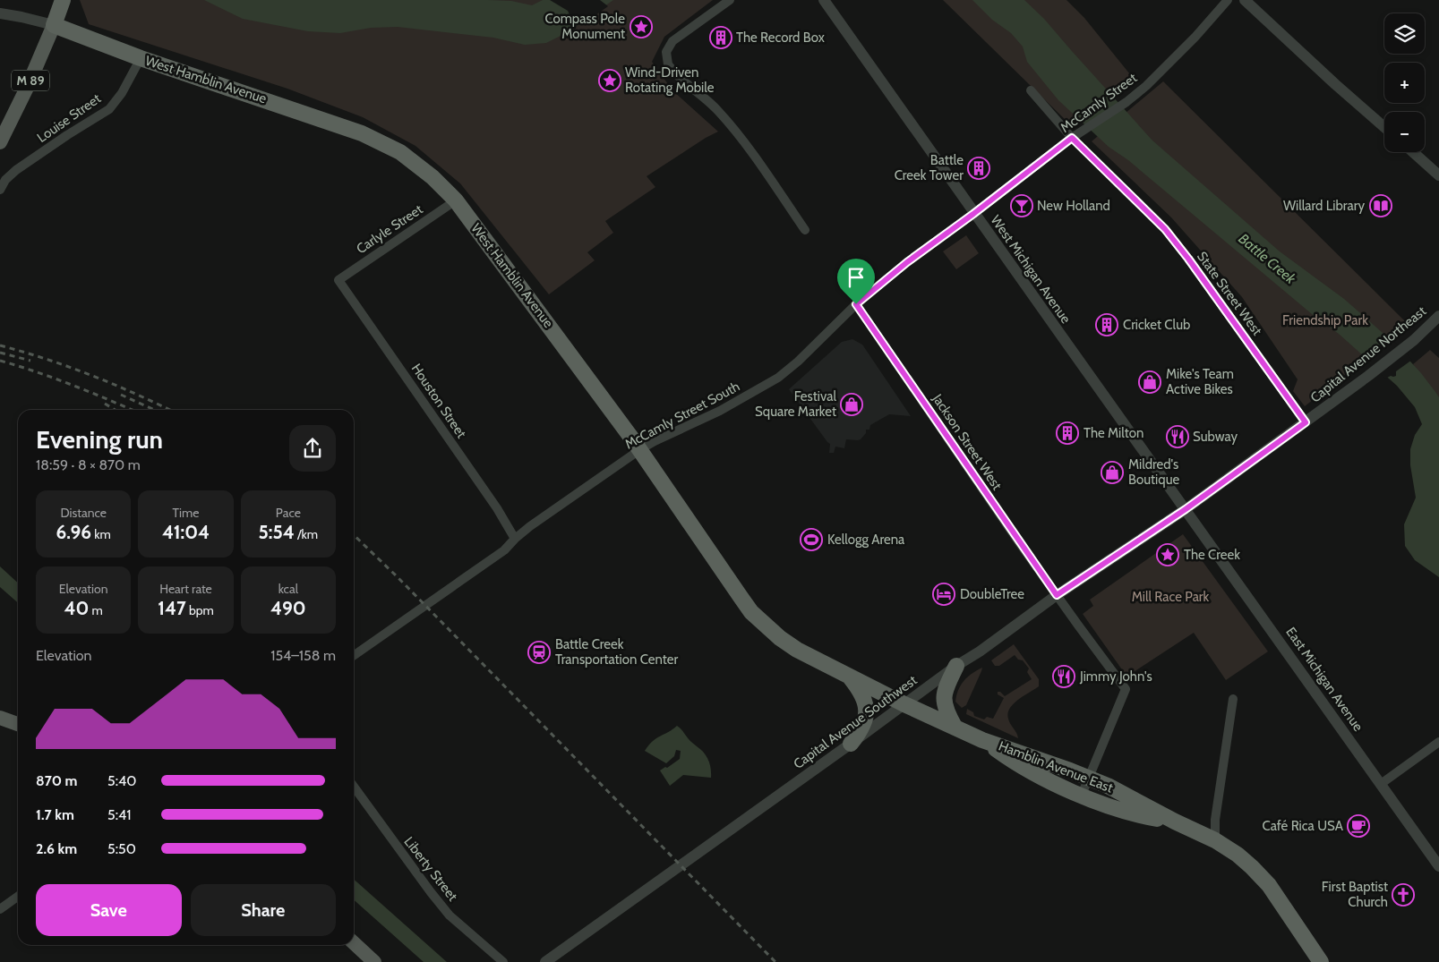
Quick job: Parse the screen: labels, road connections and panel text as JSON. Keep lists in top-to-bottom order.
{
  "streets": {
    "highway": ["West Hamblin Avenue", "M 89", "Hamblin Avenue East"],
    "street": [
      "McCamly Street",
      "Louise Street",
      "Carlyle Street",
      "West Michigan Avenue",
      "State Street West",
      "Capital Avenue Northeast",
      "Houston Street",
      "McCamly Street South",
      "Jackson Street West",
      "East Michigan Avenue",
      "Capital Avenue Southwest",
      "Liberty Street"
    ]
  },
  "crossings": [
    ["West Hamblin Avenue", "M 89"],
    ["West Hamblin Avenue", "Louise Street"],
    ["West Hamblin Avenue", "Carlyle Street"],
    ["West Hamblin Avenue", "McCamly Street South"],
    ["West Hamblin Avenue", "Capital Avenue Southwest"],
    ["West Hamblin Avenue", "Hamblin Avenue East"],
    ["McCamly Street", "West Michigan Avenue"],
    ["McCamly Street", "State Street West"],
    ["McCamly Street", "McCamly Street South"],
    ["Carlyle Street", "Houston Street"],
    ["West Michigan Avenue", "Capital Avenue Northeast"],
    ["West Michigan Avenue", "McCamly Street South"],
    ["West Michigan Avenue", "East Michigan Avenue"],
    ["West Michigan Avenue", "Capital Avenue Southwest"],
    ["State Street West", "Capital Avenue Northeast"],
    ["Capital Avenue Northeast", "East Michigan Avenue"],
    ["Capital Avenue Northeast", "Capital Avenue Southwest"],
    ["Houston Street", "McCamly Street South"],
    ["McCamly Street South", "Jackson Street West"],
    ["Jackson Street West", "Capital Avenue Southwest"],
    ["Jackson Street West", "Hamblin Avenue East"],
    ["East Michigan Avenue", "Capital Avenue Southwest"],
    ["Capital Avenue Southwest", "Hamblin Avenue East"]
  ],
  "water": ["Battle Creek"],
  "parks": ["Friendship Park", "Mill Race Park"],
  "places": {
    "place": ["Compass Pole Monument", "Wind-Driven Rotating Mobile", "The Creek"],
    "building": [
      "The Record Box",
      "Battle Creek Tower",
      "Cricket Club",
      "The Milton"
    ],
    "bar": ["New Holland"],
    "library": ["Willard Library"],
    "shop": ["Mike's Team Active Bikes", "Festival Square Market", "Mildred's Boutique"],
    "restaurant": ["Subway", "Jimmy John's"],
    "sports": ["Kellogg Arena"],
    "hotel": ["DoubleTree"],
    "station": ["Battle Creek Transportation Center"],
    "cafe": ["Café Rica USA"],
    "church": ["First Baptist Church"]
  },
  "page": {
    "map_buttons": ["+", "−"],
    "heading": ["Evening run", "18:59 · 8 × 870 m"],
    "stats": [
      ["Distance", "6.96 km"],
      ["Time", "41:04"],
      ["Pace", "5:54 /km"],
      ["Elevation", "40 m"],
      ["Heart rate", "147 bpm"],
      ["kcal", "490"]
    ],
    "chart": ["Elevation", "154–158 m"],
    "list": [
      {
        "name": "870 m",
        "note": "5:40"
      },
      {
        "name": "1.7 km",
        "note": "5:41"
      },
      {
        "name": "2.6 km",
        "note": "5:50"
      }
    ],
    "buttons": ["Save", "Share"]
  }
}
